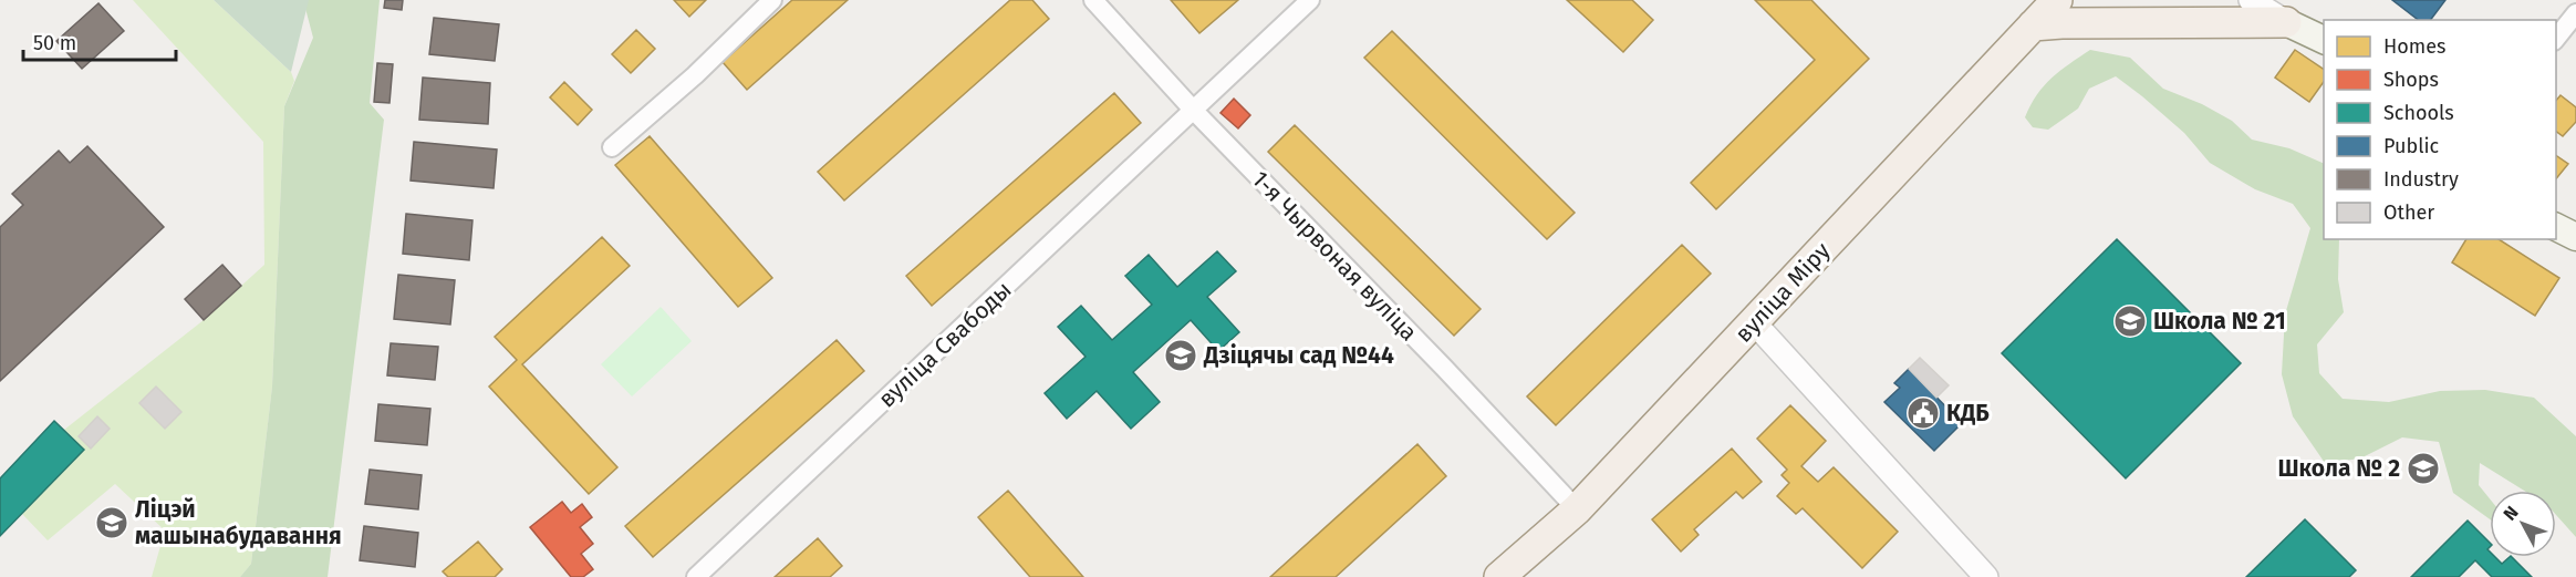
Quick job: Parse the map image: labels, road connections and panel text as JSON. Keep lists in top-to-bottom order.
{
  "streets": {
    "main road": ["вуліца Міру"],
    "street": ["1-я Чырвоная вуліца", "вуліца Свабоды"]
  },
  "crossings": [
    ["1-я Чырвоная вуліца", "вуліца Міру"],
    ["1-я Чырвоная вуліца", "вуліца Свабоды"]
  ],
  "places": {
    "school or university": [
      "Школа № 21",
      "Дзіцячы сад №44",
      "Школа № 2",
      "Ліцэй машынабудавання"
    ],
    "public building": ["КДБ"]
  },
  "legend": [
    "Homes",
    "Shops",
    "Schools",
    "Public",
    "Industry",
    "Other"
  ],
  "scale_bar": "50 m",
  "north": "top left"
}
